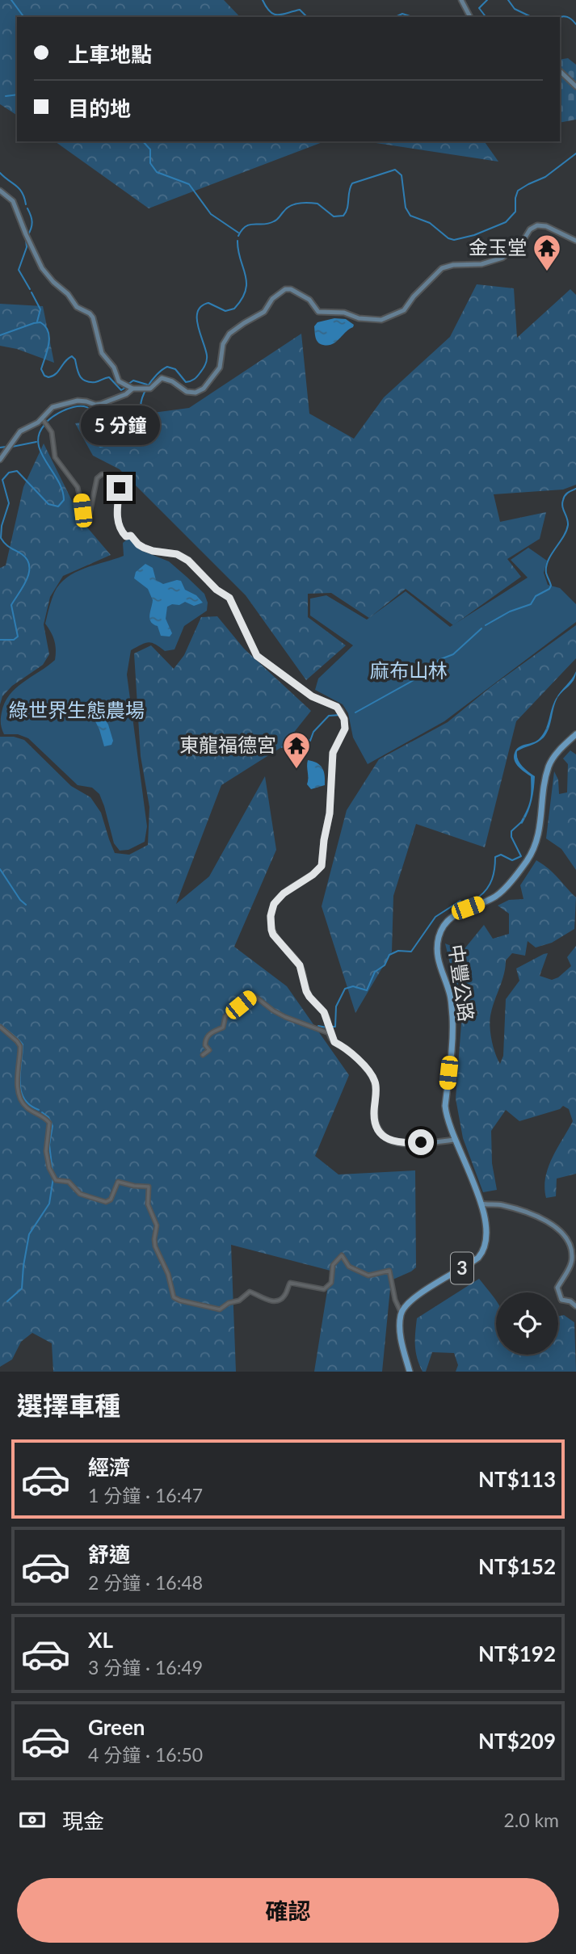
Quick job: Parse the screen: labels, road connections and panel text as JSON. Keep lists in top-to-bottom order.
{
  "streets": {
    "main road": ["中豐公路", "3"]
  },
  "parks": ["麻布山林", "綠世界生態農場"],
  "places": {
    "temple": ["金玉堂", "東龍福德宮"]
  },
  "page": {
    "banner": ["上車地點", "目的地"],
    "bubble": "5 分鐘",
    "heading": "選擇車種",
    "list": [
      {
        "name": "經濟",
        "note": "1 分鐘 · 16:47",
        "value": "NT$113"
      },
      {
        "name": "舒適",
        "note": "2 分鐘 · 16:48",
        "value": "NT$152"
      },
      {
        "name": "XL",
        "note": "3 分鐘 · 16:49",
        "value": "NT$192"
      },
      {
        "name": "Green",
        "note": "4 分鐘 · 16:50",
        "value": "NT$209"
      }
    ],
    "pay": ["現金", "2.0 km"],
    "buttons": "確認"
  }
}
